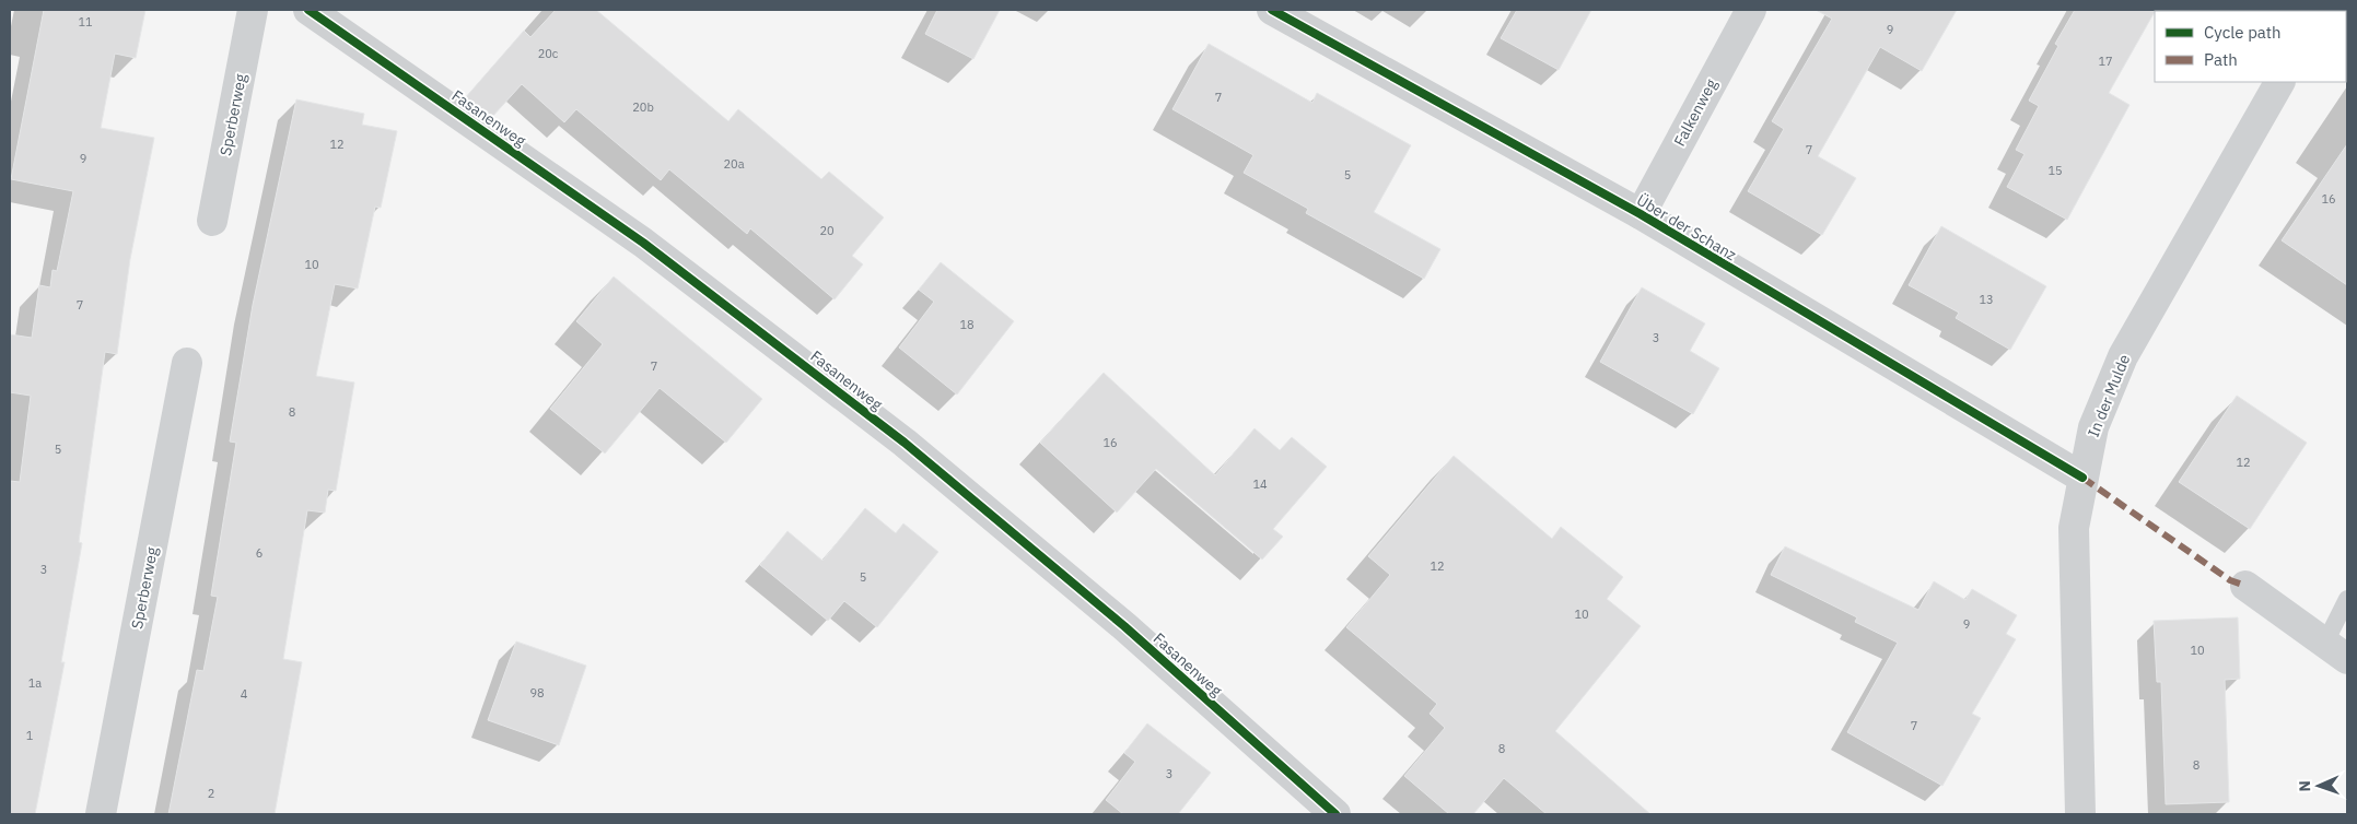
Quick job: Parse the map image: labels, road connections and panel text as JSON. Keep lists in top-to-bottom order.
{
  "streets": {
    "street": [
      "Falkenweg",
      "Sperberweg",
      "Fasanenweg",
      "Über der Schanz",
      "In der Mulde"
    ]
  },
  "crossings": [
    ["Falkenweg", "Über der Schanz"],
    ["Über der Schanz", "In der Mulde"]
  ],
  "house_numbers": [
    "11",
    "9",
    "20c",
    "17",
    "7",
    "20b",
    "12",
    "7",
    "9",
    "20a",
    "15",
    "5",
    "16",
    "20",
    "10",
    "13",
    "7",
    "18",
    "3",
    "7",
    "8",
    "16",
    "5",
    "12",
    "14",
    "6",
    "12",
    "3",
    "5",
    "10",
    "9",
    "10",
    "1a",
    "98",
    "4",
    "7",
    "1",
    "8",
    "8",
    "3",
    "2"
  ],
  "legend": ["Cycle path", "Path"],
  "north": "left"
}
